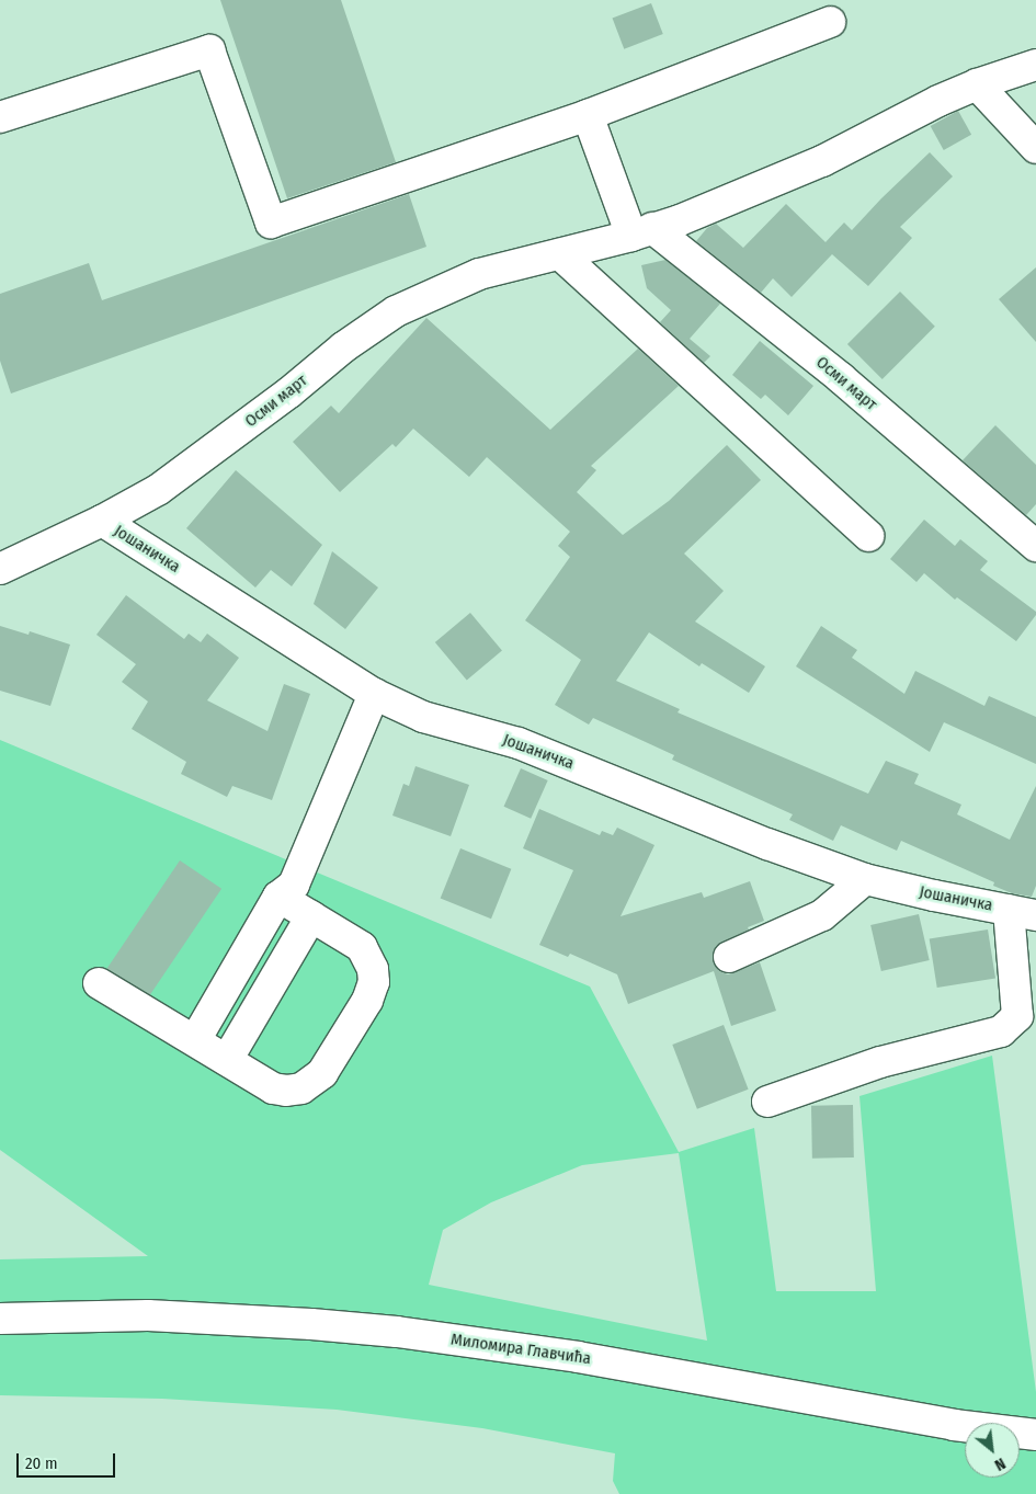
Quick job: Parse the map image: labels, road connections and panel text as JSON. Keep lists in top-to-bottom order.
{
  "streets": {
    "street": ["Осми март", "Јошаничка", "Миломира Главчића"]
  },
  "crossings": [
    ["Осми март", "Јошаничка"]
  ],
  "scale_bar": "20 m",
  "north": "bottom right"
}
